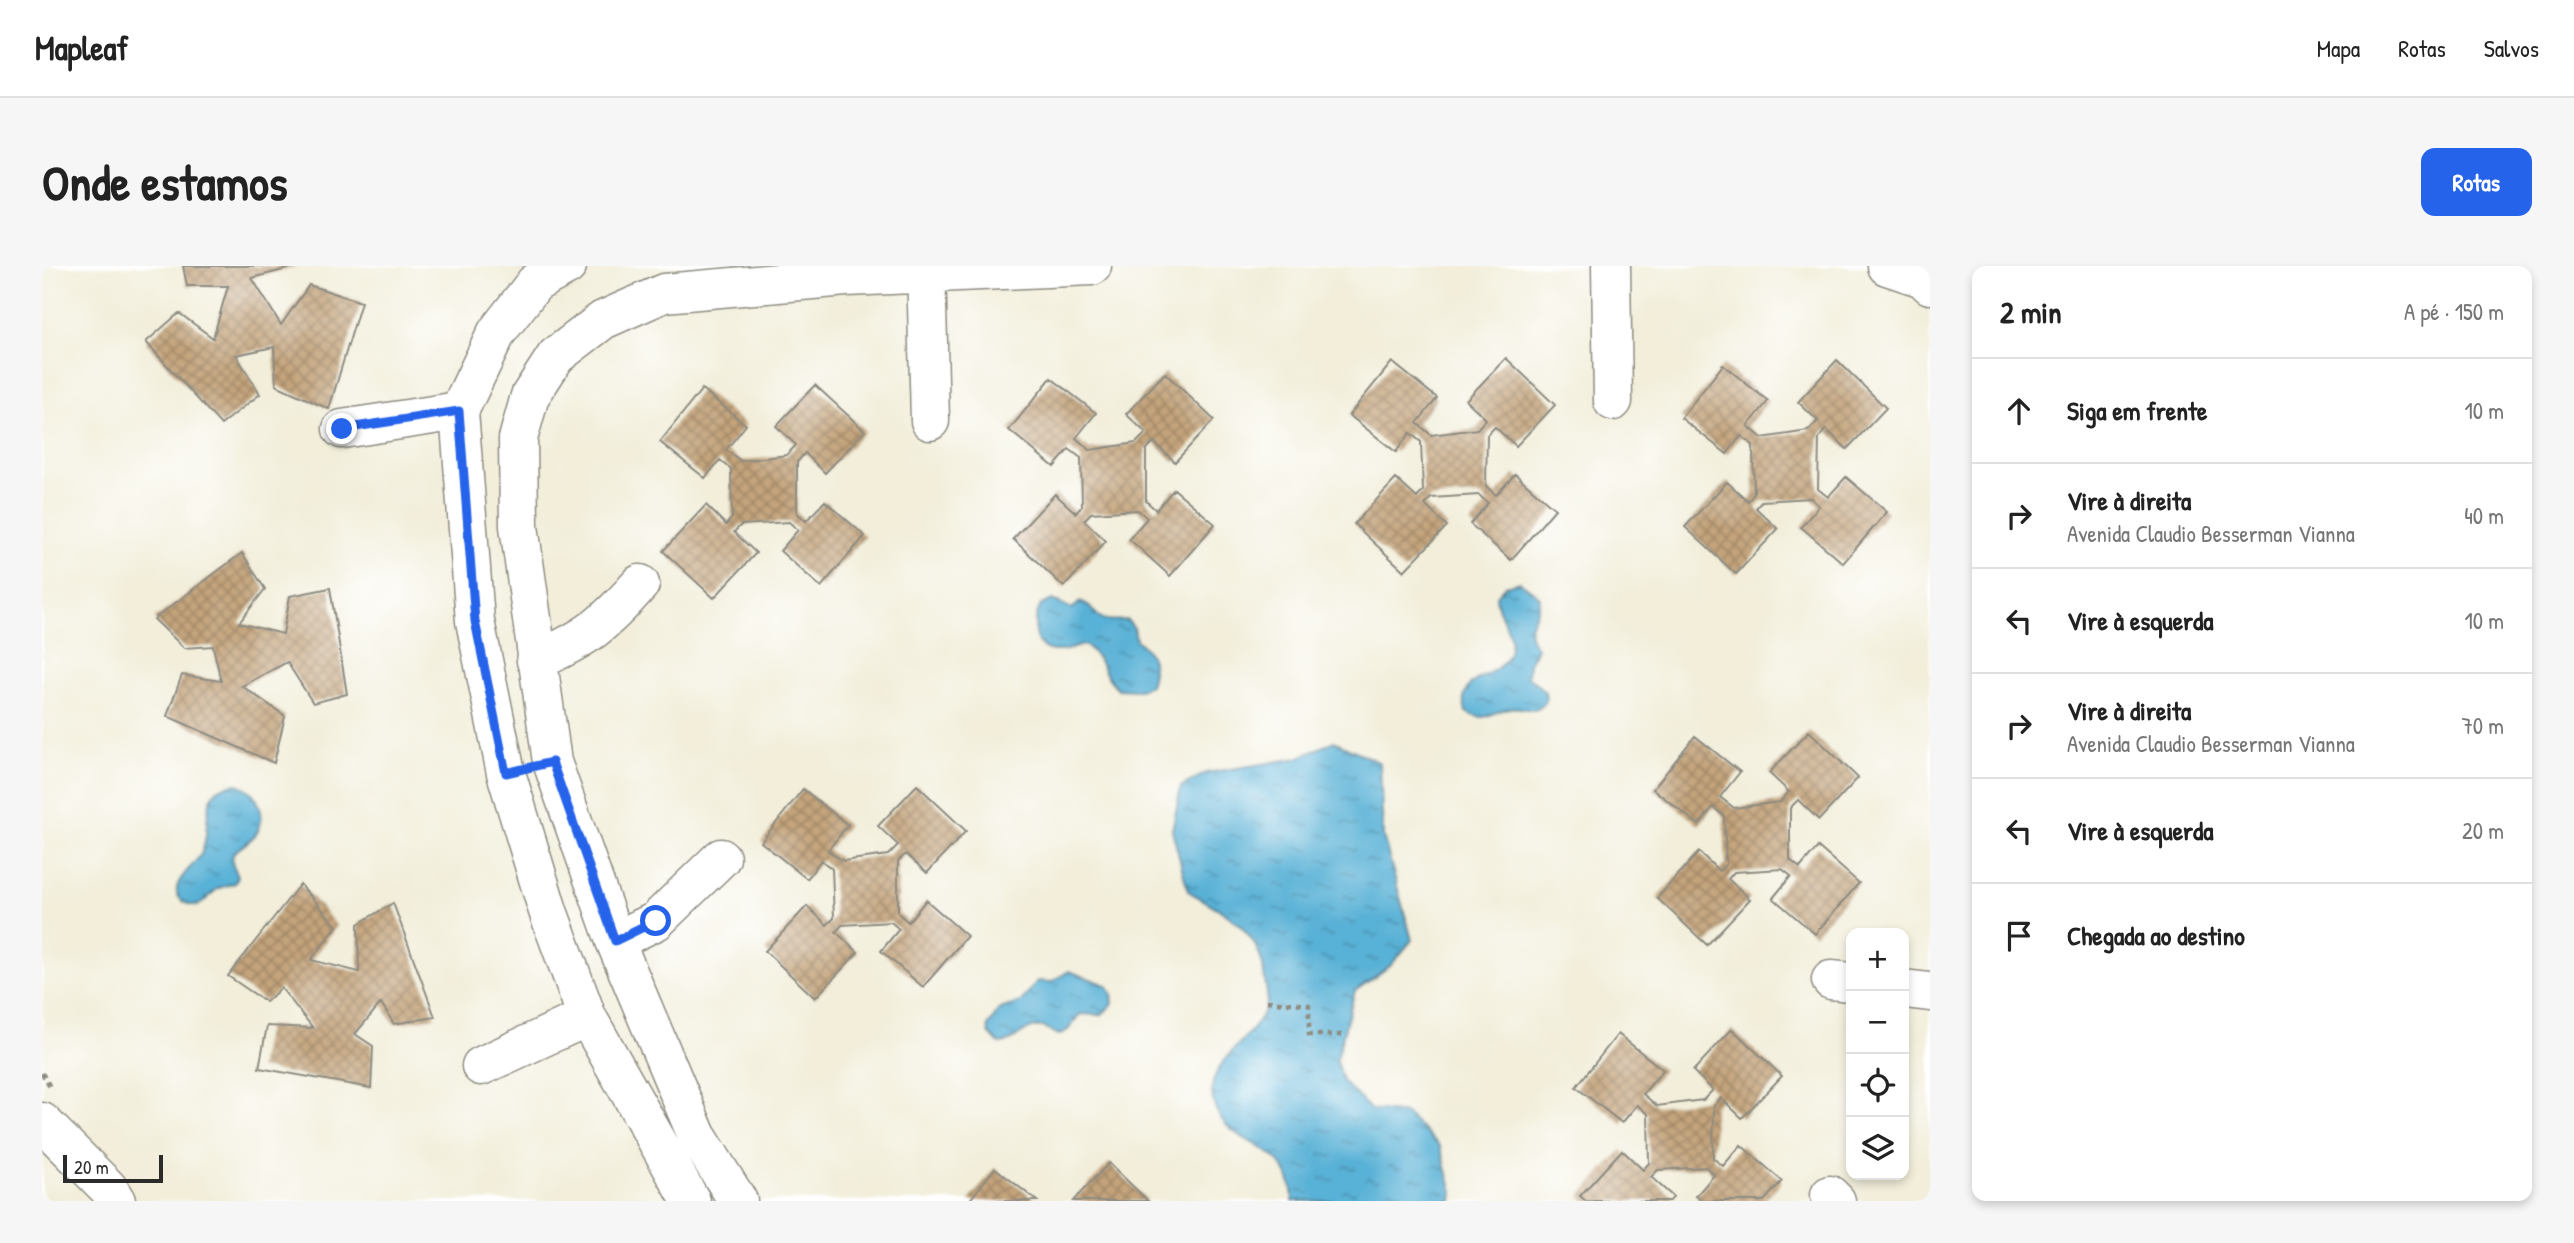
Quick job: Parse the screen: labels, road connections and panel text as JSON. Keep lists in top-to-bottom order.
{
  "scale_bar": "20 m",
  "page": {
    "header": "Mapleaf",
    "nav": ["Mapa", "Rotas", "Salvos"],
    "buttons": "Rotas",
    "title": "Onde estamos",
    "heading": ["2 min", "A pé · 150 m"],
    "list": [
      ["Siga em frente", "10 m"],
      ["Vire à direita", "Avenida Claudio Besserman Vianna", "40 m"],
      ["Vire à esquerda", "10 m"],
      ["Vire à direita", "Avenida Claudio Besserman Vianna", "70 m"],
      ["Vire à esquerda", "20 m"],
      "Chegada ao destino"
    ],
    "map_buttons": ["+", "−"],
    "scale": "20 m"
  }
}
